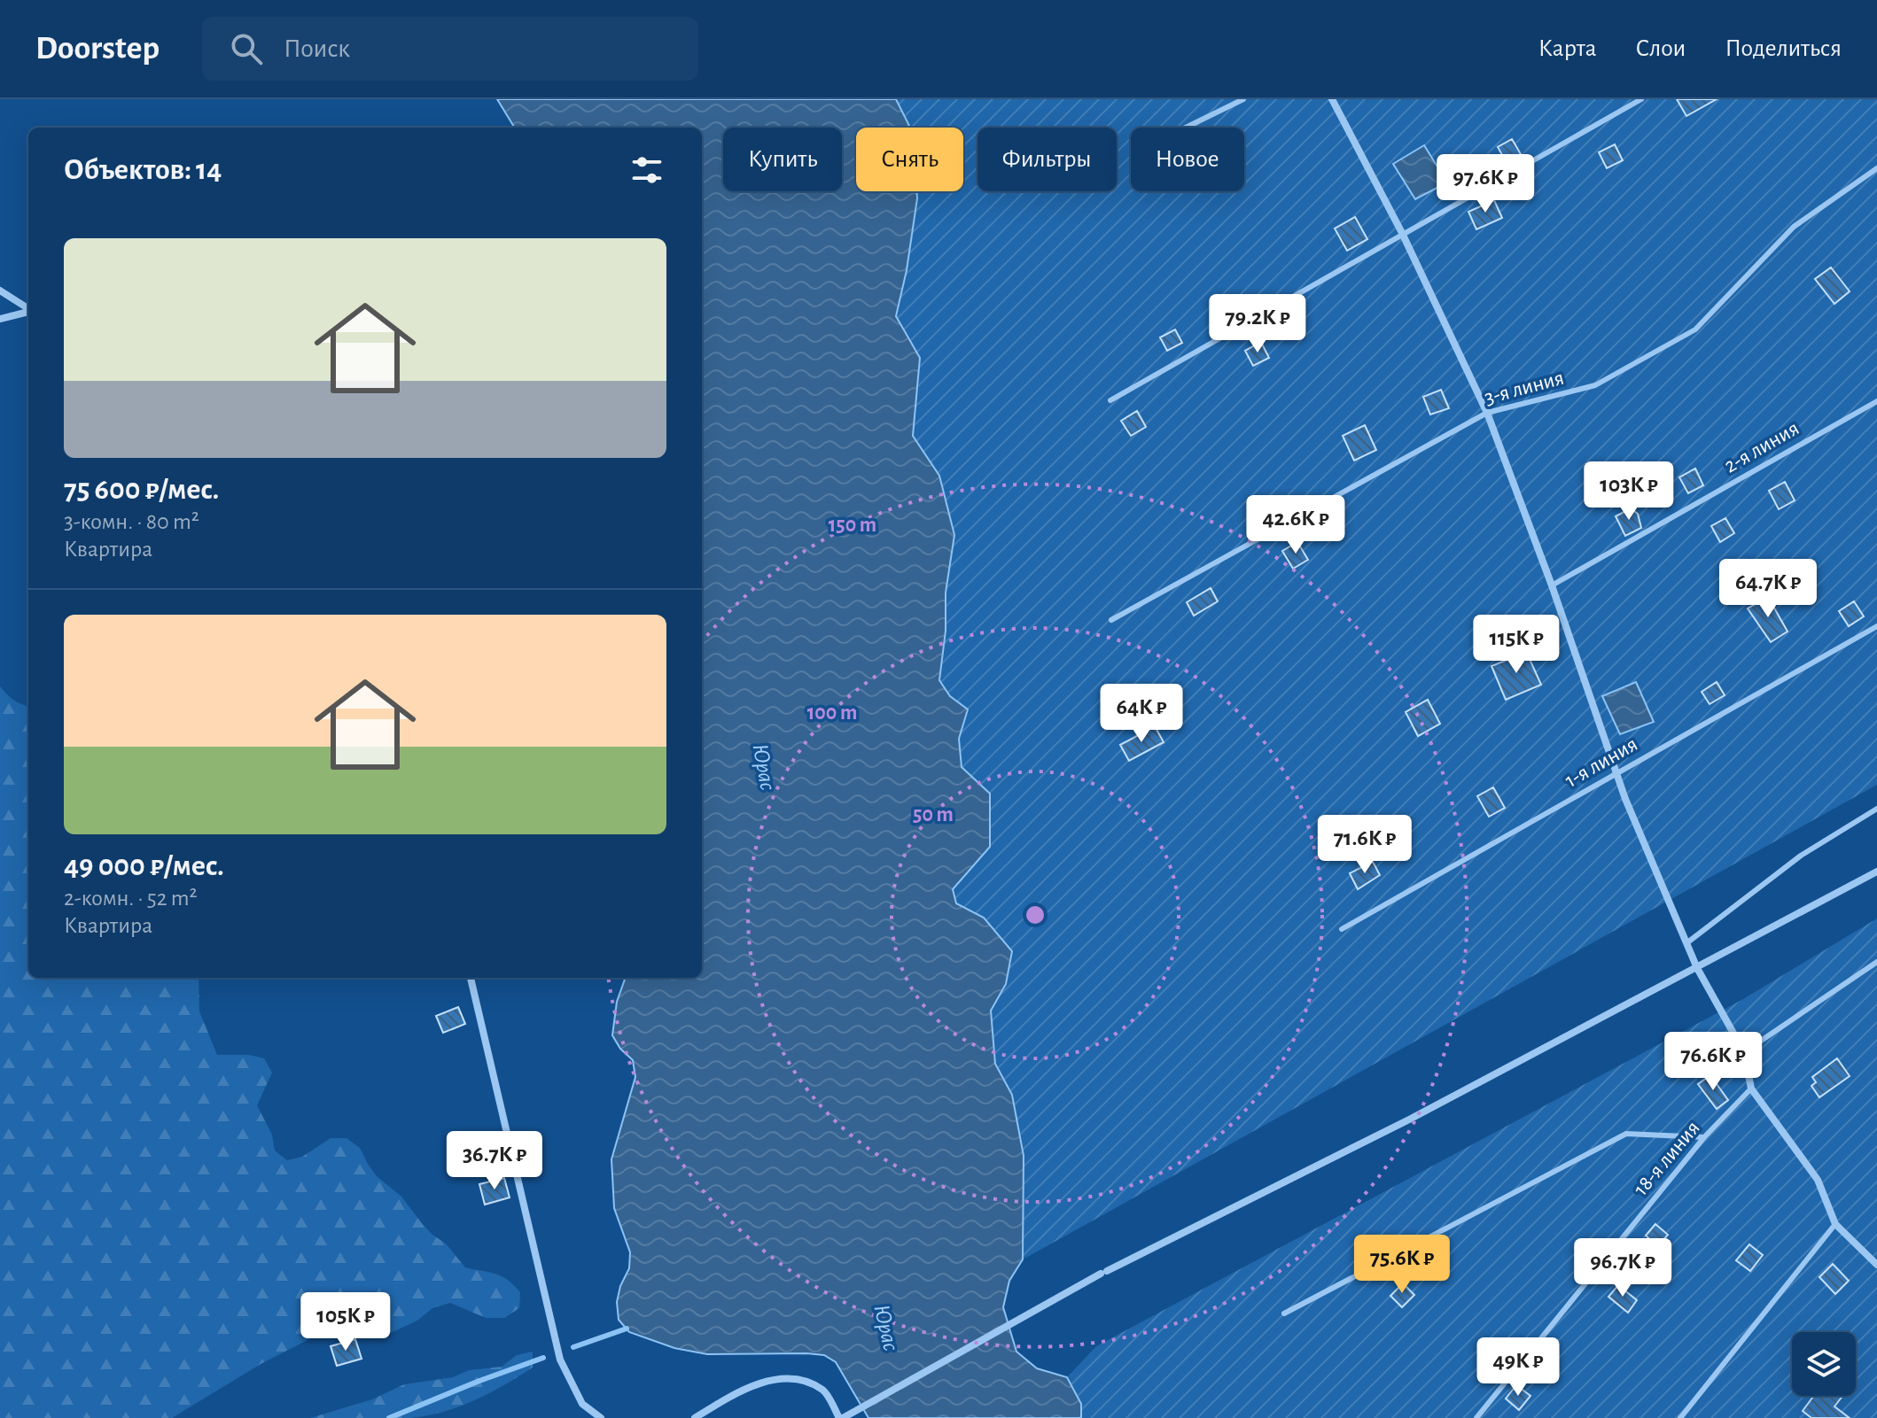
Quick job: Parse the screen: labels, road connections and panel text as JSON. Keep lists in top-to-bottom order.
{
  "streets": {
    "lane": [
      "3-я линия",
      "2-я линия",
      "1-я линия",
      "18-я линия"
    ]
  },
  "water": ["Юрас"],
  "page": {
    "header": "Doorstep",
    "search": "Поиск",
    "nav": ["Карта", "Слои", "Поделиться"],
    "chip": [
      "Купить",
      "Снять",
      "Фильтры",
      "Новое"
    ],
    "heading": "Объектов: 14",
    "price": [
      "97.6K ₽",
      "79.2K ₽",
      "103K ₽",
      "42.6K ₽",
      "64.7K ₽",
      "115K ₽",
      "64K ₽",
      "71.6K ₽",
      "76.6K ₽",
      "36.7K ₽",
      "75.6K ₽",
      "96.7K ₽",
      "105K ₽",
      "49K ₽"
    ],
    "list": [
      {
        "name": "75 600 ₽/мес.",
        "note": "3-комн. · 80 m² · Квартира"
      },
      {
        "name": "49 000 ₽/мес.",
        "note": "2-комн. · 52 m² · Квартира"
      }
    ]
  },
  "rings": ["150 m", "100 m", "50 m"]
}
